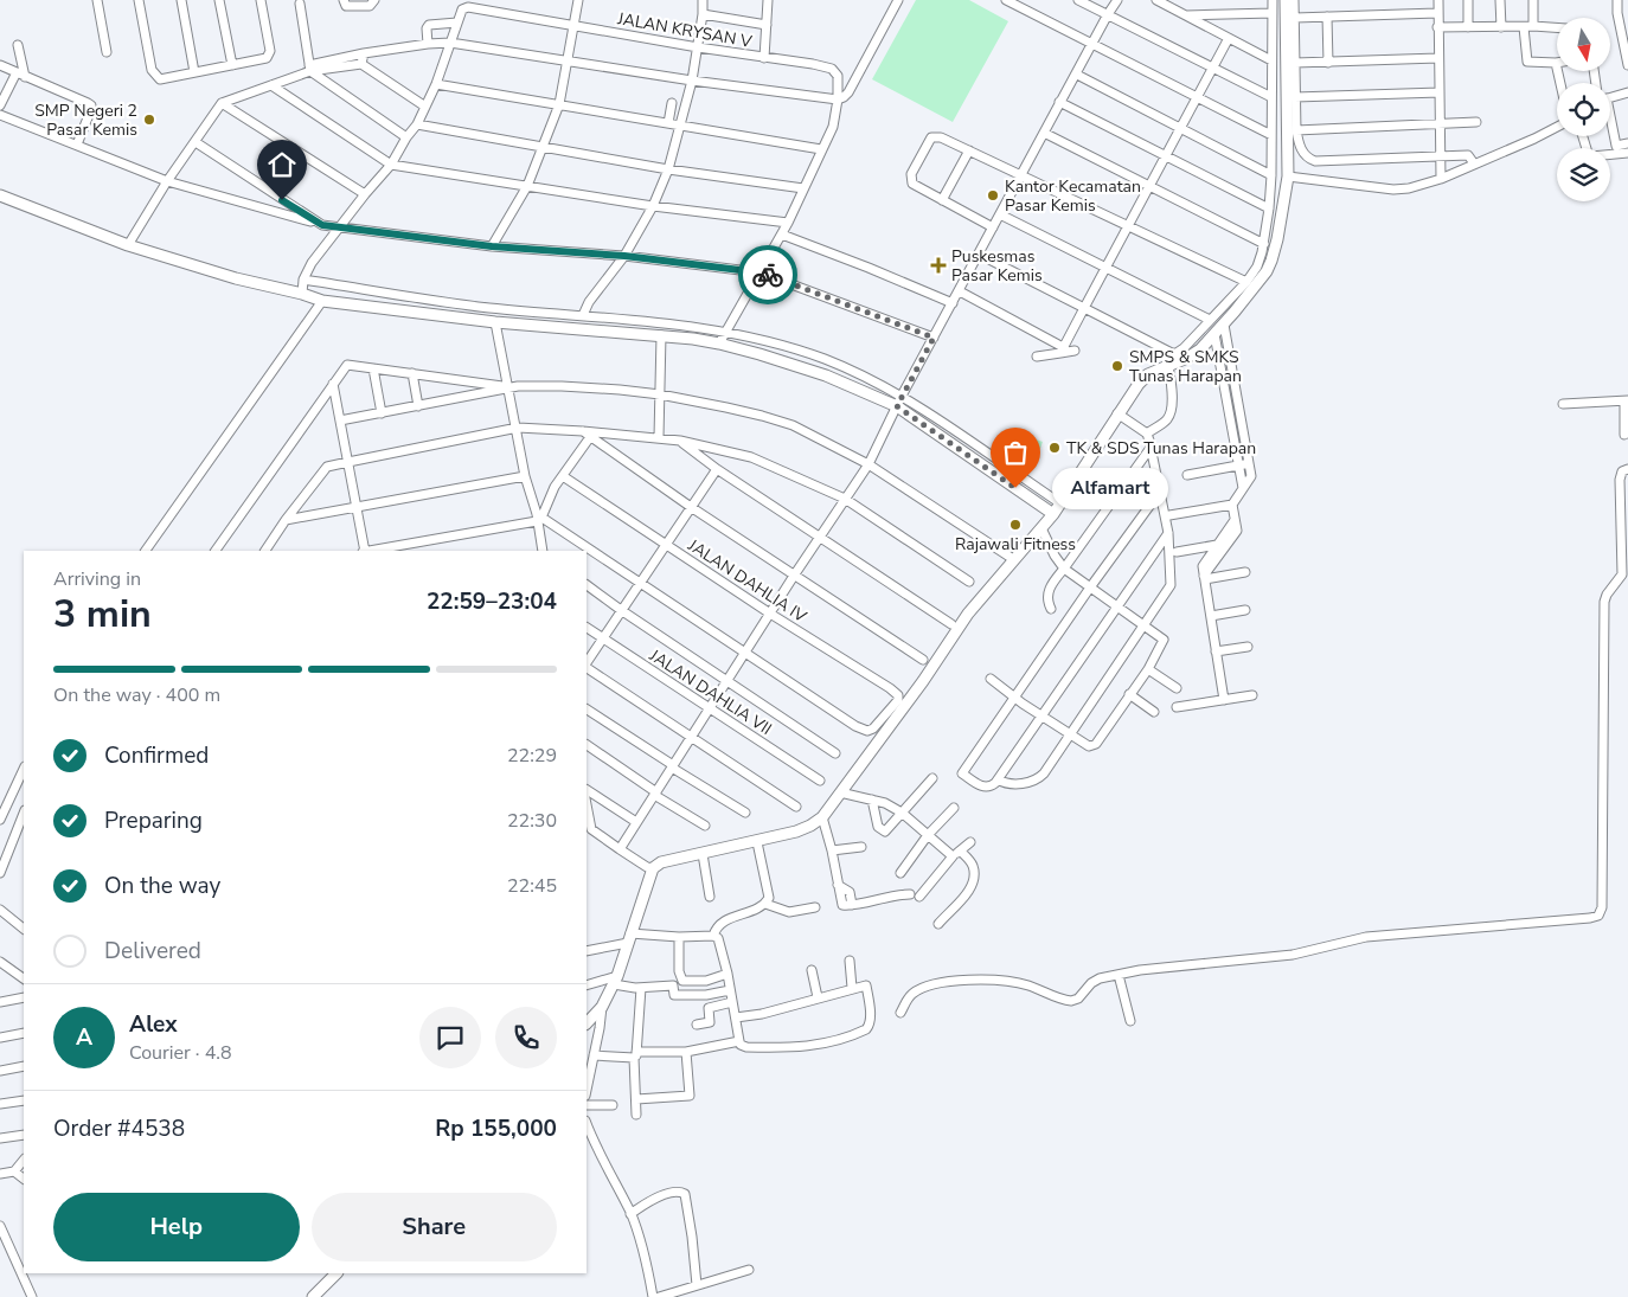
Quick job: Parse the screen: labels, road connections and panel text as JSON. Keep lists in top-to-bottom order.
{
  "streets": {
    "street": ["JALAN KRYSAN V", "JALAN DAHLIA IV", "JALAN DAHLIA VII"]
  },
  "places": {
    "other": [
      "SMP Negeri 2 Pasar Kemis",
      "Kantor Kecamatan Pasar Kemis",
      "SMPS & SMKS Tunas Harapan",
      "TK & SDS Tunas Harapan",
      "Alfamart",
      "Rajawali Fitness"
    ],
    "health": ["Puskesmas Pasar Kemis"]
  },
  "north": "bottom",
  "page": {
    "bubble": "Alfamart",
    "heading": ["3 min", "Arriving in", "22:59–23:04"],
    "panel": [
      "Alex",
      "Courier · 4.8",
      "Order #4538",
      "Rp 155,000"
    ],
    "bar": "On the way · 400 m",
    "list": [
      ["Confirmed", "22:29"],
      ["Preparing", "22:30"],
      ["On the way", "22:45"],
      "Delivered"
    ],
    "round": "A",
    "buttons": ["Help", "Share"]
  }
}
